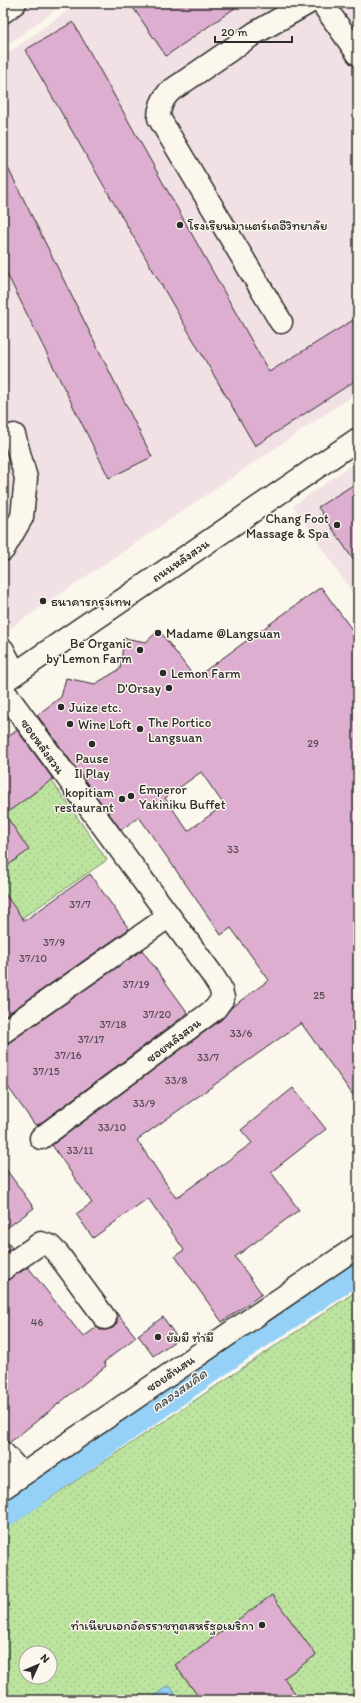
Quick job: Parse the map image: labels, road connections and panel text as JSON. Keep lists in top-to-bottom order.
{
  "streets": {
    "street": ["ถนนหลังสวน", "ซอยหลังสวน", "ซอยต้นสน"]
  },
  "crossings": [
    ["ถนนหลังสวน", "ซอยหลังสวน"]
  ],
  "water": ["คลองสมคิด"],
  "places": [
    "โรงเรียนมาแตร์เดอีวิทยาลัย",
    "Chang Foot Massage & Spa",
    "ธนาคารกรุงเทพ",
    "Madame @Langsuan",
    "Be Organic by Lemon Farm",
    "Lemon Farm",
    "D'Orsay",
    "Juize etc.",
    "Wine Loft",
    "The Portico Langsuan",
    "Pause II Play",
    "Emperor Yakiniku Buffet",
    "kopitiam restaurant",
    "ยัมมี ทำมี",
    "ทำเนียบเอกอัครราชทูตสหรัฐอเมริกา"
  ],
  "house_numbers": [
    "29",
    "33",
    "37/7",
    "37/9",
    "37/10",
    "37/19",
    "25",
    "37/20",
    "37/18",
    "33/6",
    "37/17",
    "37/16",
    "33/7",
    "37/15",
    "33/8",
    "33/9",
    "33/10",
    "33/11",
    "46"
  ],
  "scale_bar": "20 m",
  "north": "top right"
}
